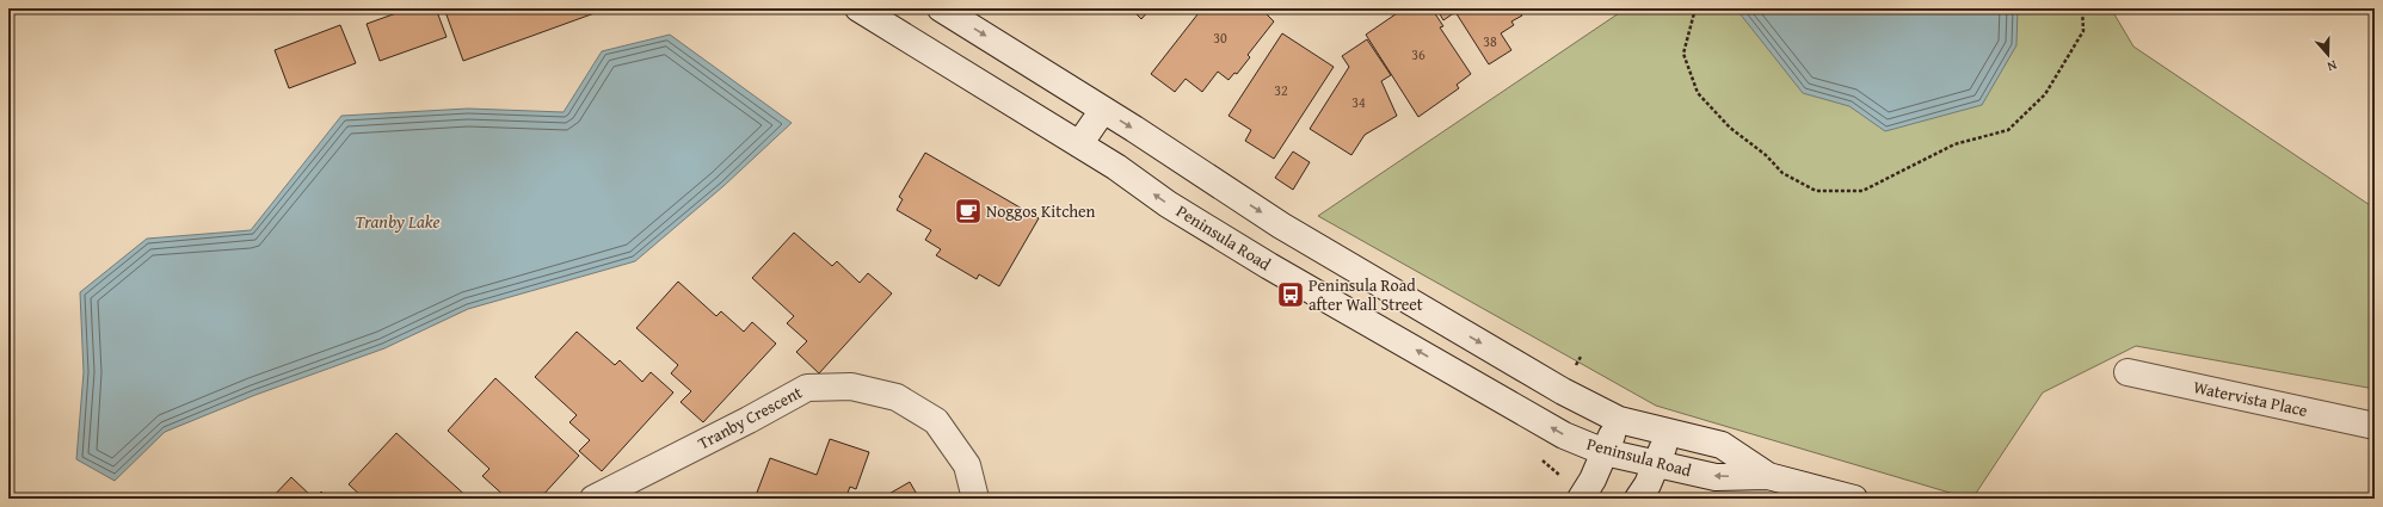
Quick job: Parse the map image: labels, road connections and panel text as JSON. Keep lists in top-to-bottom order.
{
  "streets": {
    "street": ["Peninsula Road", "Watervista Place", "Tranby Crescent"]
  },
  "water": ["Tranby Lake"],
  "places": {
    "cafe": ["Noggos Kitchen"],
    "bus stop": ["Peninsula Road after Wall Street"]
  },
  "house_numbers": [
    "30",
    "38",
    "36",
    "32",
    "34"
  ],
  "north": "bottom"
}
